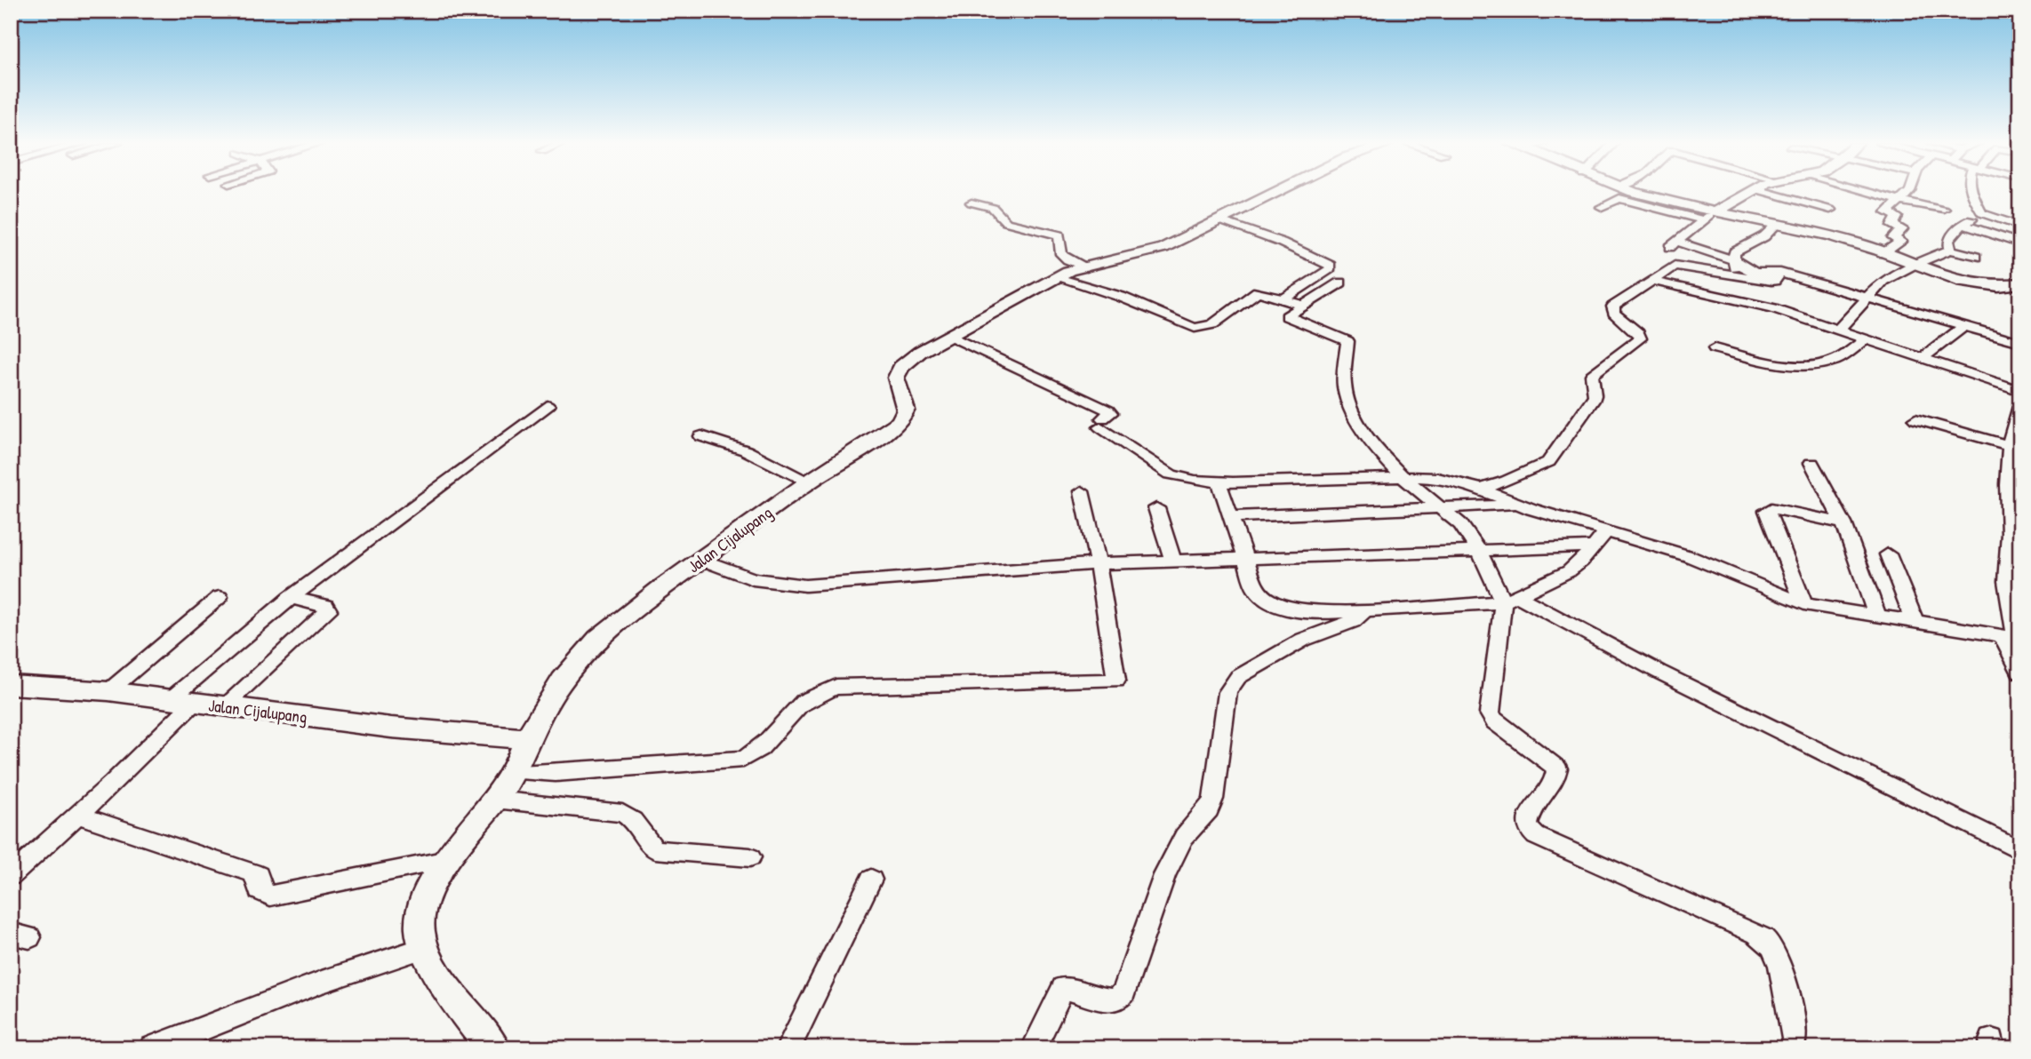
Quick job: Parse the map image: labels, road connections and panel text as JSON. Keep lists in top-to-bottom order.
{
  "streets": {
    "street": ["Jalan Cijalupang"]
  }
}
